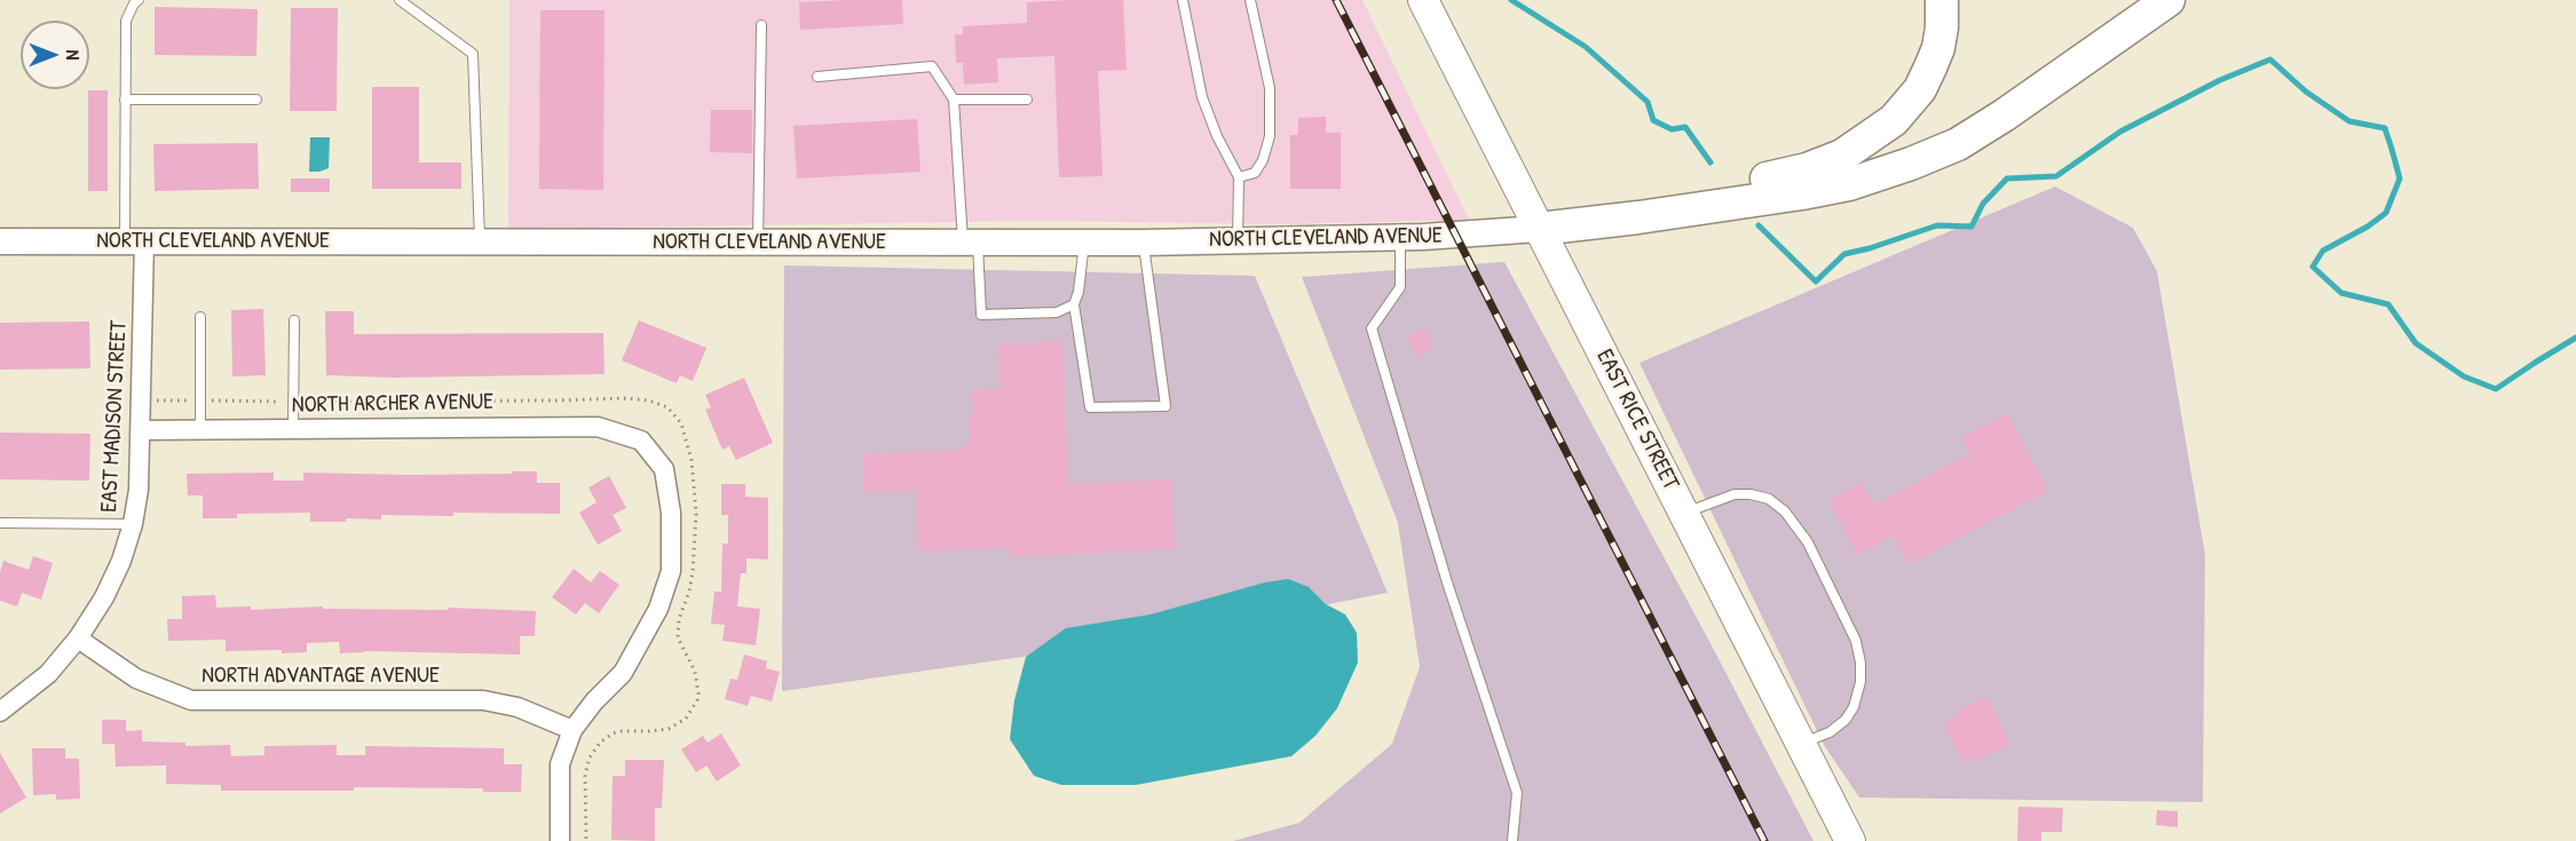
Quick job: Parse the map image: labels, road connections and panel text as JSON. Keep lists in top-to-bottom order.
{
  "streets": {
    "main road": ["EAST RICE STREET"],
    "street": [
      "NORTH CLEVELAND AVENUE",
      "NORTH ARCHER AVENUE",
      "EAST MADISON STREET",
      "NORTH ADVANTAGE AVENUE"
    ]
  },
  "crossings": [
    ["NORTH CLEVELAND AVENUE", "EAST MADISON STREET"],
    ["NORTH CLEVELAND AVENUE", "EAST RICE STREET"],
    ["NORTH ARCHER AVENUE", "EAST MADISON STREET"],
    ["NORTH ARCHER AVENUE", "NORTH ADVANTAGE AVENUE"],
    ["EAST MADISON STREET", "NORTH ADVANTAGE AVENUE"]
  ],
  "north": "right"
}
